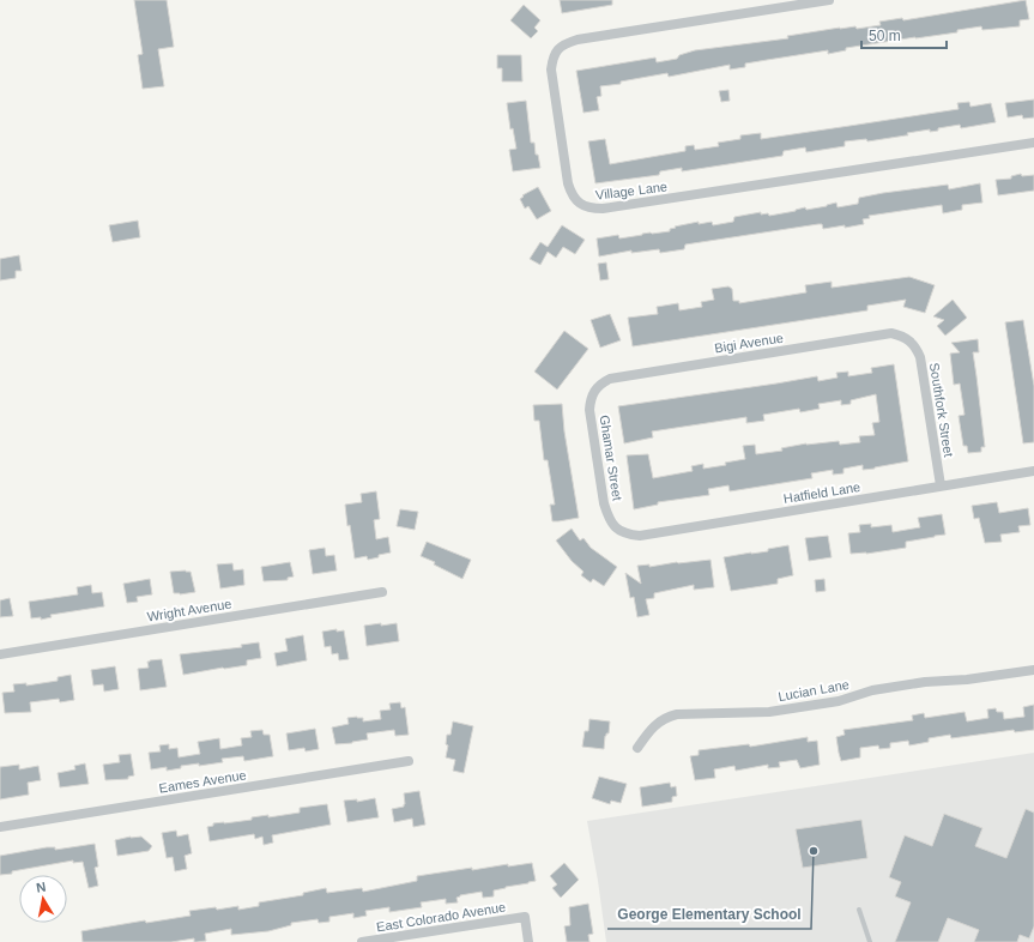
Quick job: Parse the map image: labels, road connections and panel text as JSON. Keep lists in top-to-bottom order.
{
  "streets": {
    "street": [
      "Village Lane",
      "Bigi Avenue",
      "Southfork Street",
      "Ghamar Street",
      "Hatfield Lane",
      "Wright Avenue",
      "Lucian Lane",
      "Eames Avenue",
      "East Colorado Avenue"
    ]
  },
  "crossings": [
    ["Bigi Avenue", "Southfork Street"],
    ["Bigi Avenue", "Ghamar Street"],
    ["Southfork Street", "Hatfield Lane"],
    ["Ghamar Street", "Hatfield Lane"]
  ],
  "places": ["George Elementary School"],
  "scale_bar": "50 m",
  "north": "top"
}
